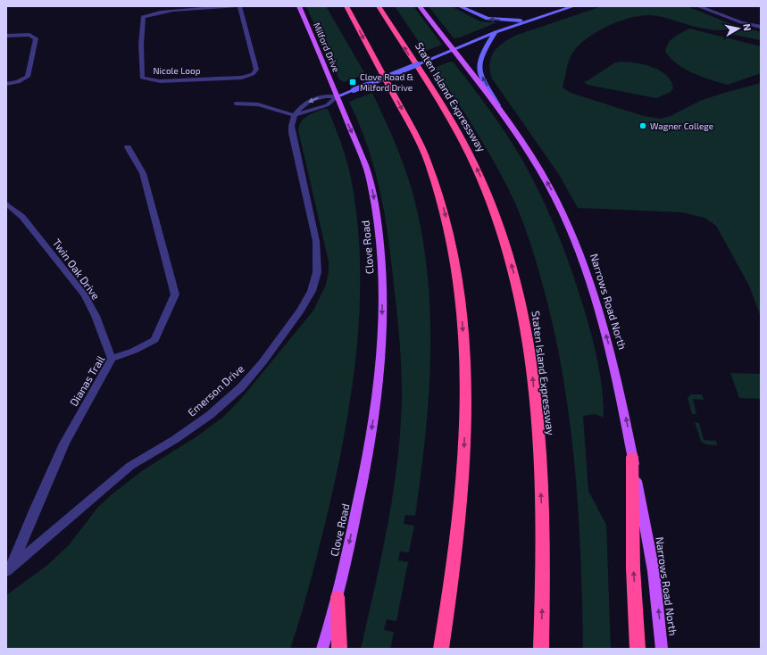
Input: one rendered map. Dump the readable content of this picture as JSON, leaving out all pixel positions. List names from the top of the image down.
{
  "streets": {
    "highway": ["Staten Island Expressway"],
    "main road": ["Milford Drive", "Clove Road", "Narrows Road North"],
    "street": [
      "Nicole Loop",
      "Twin Oak Drive",
      "Dianas Trail",
      "Emerson Drive"
    ]
  },
  "crossings": [
    ["Milford Drive", "Clove Road"],
    ["Twin Oak Drive", "Dianas Trail"],
    ["Dianas Trail", "Emerson Drive"]
  ],
  "one_way": ["Clove Road", "Narrows Road North"],
  "places": {
    "transit": ["Clove Road & Milford Drive"],
    "other": ["Wagner College"]
  },
  "north": "right"
}
